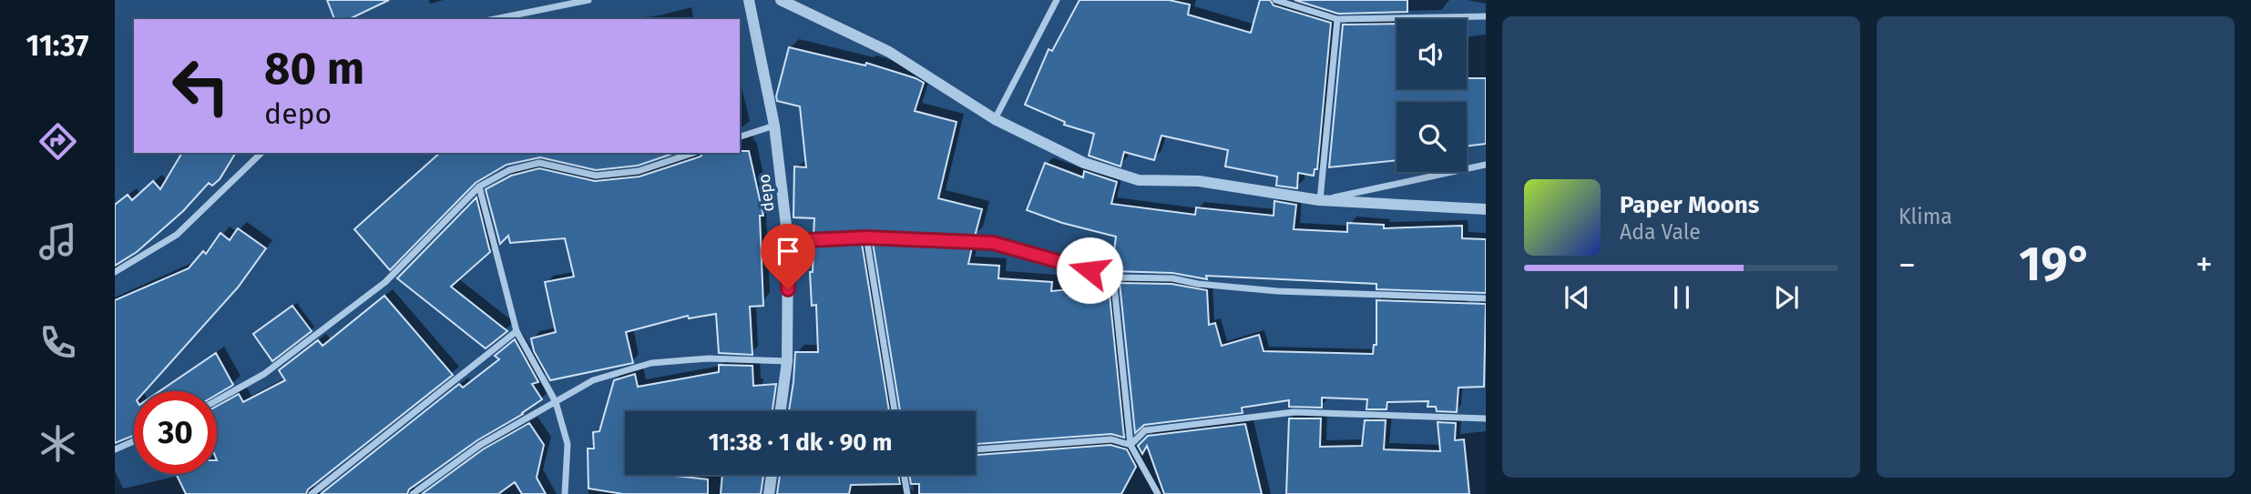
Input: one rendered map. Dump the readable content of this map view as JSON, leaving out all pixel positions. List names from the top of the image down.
{
  "streets": {
    "street": ["depo"]
  },
  "page": {
    "tabs": "11:37",
    "tile": "Klima",
    "turn": ["80 m", "depo"],
    "song": ["Paper Moons", "Ada Vale"],
    "heat": ["−", "19°", "+"],
    "limit": "30",
    "trip": "11:38 · 1 dk · 90 m"
  }
}
